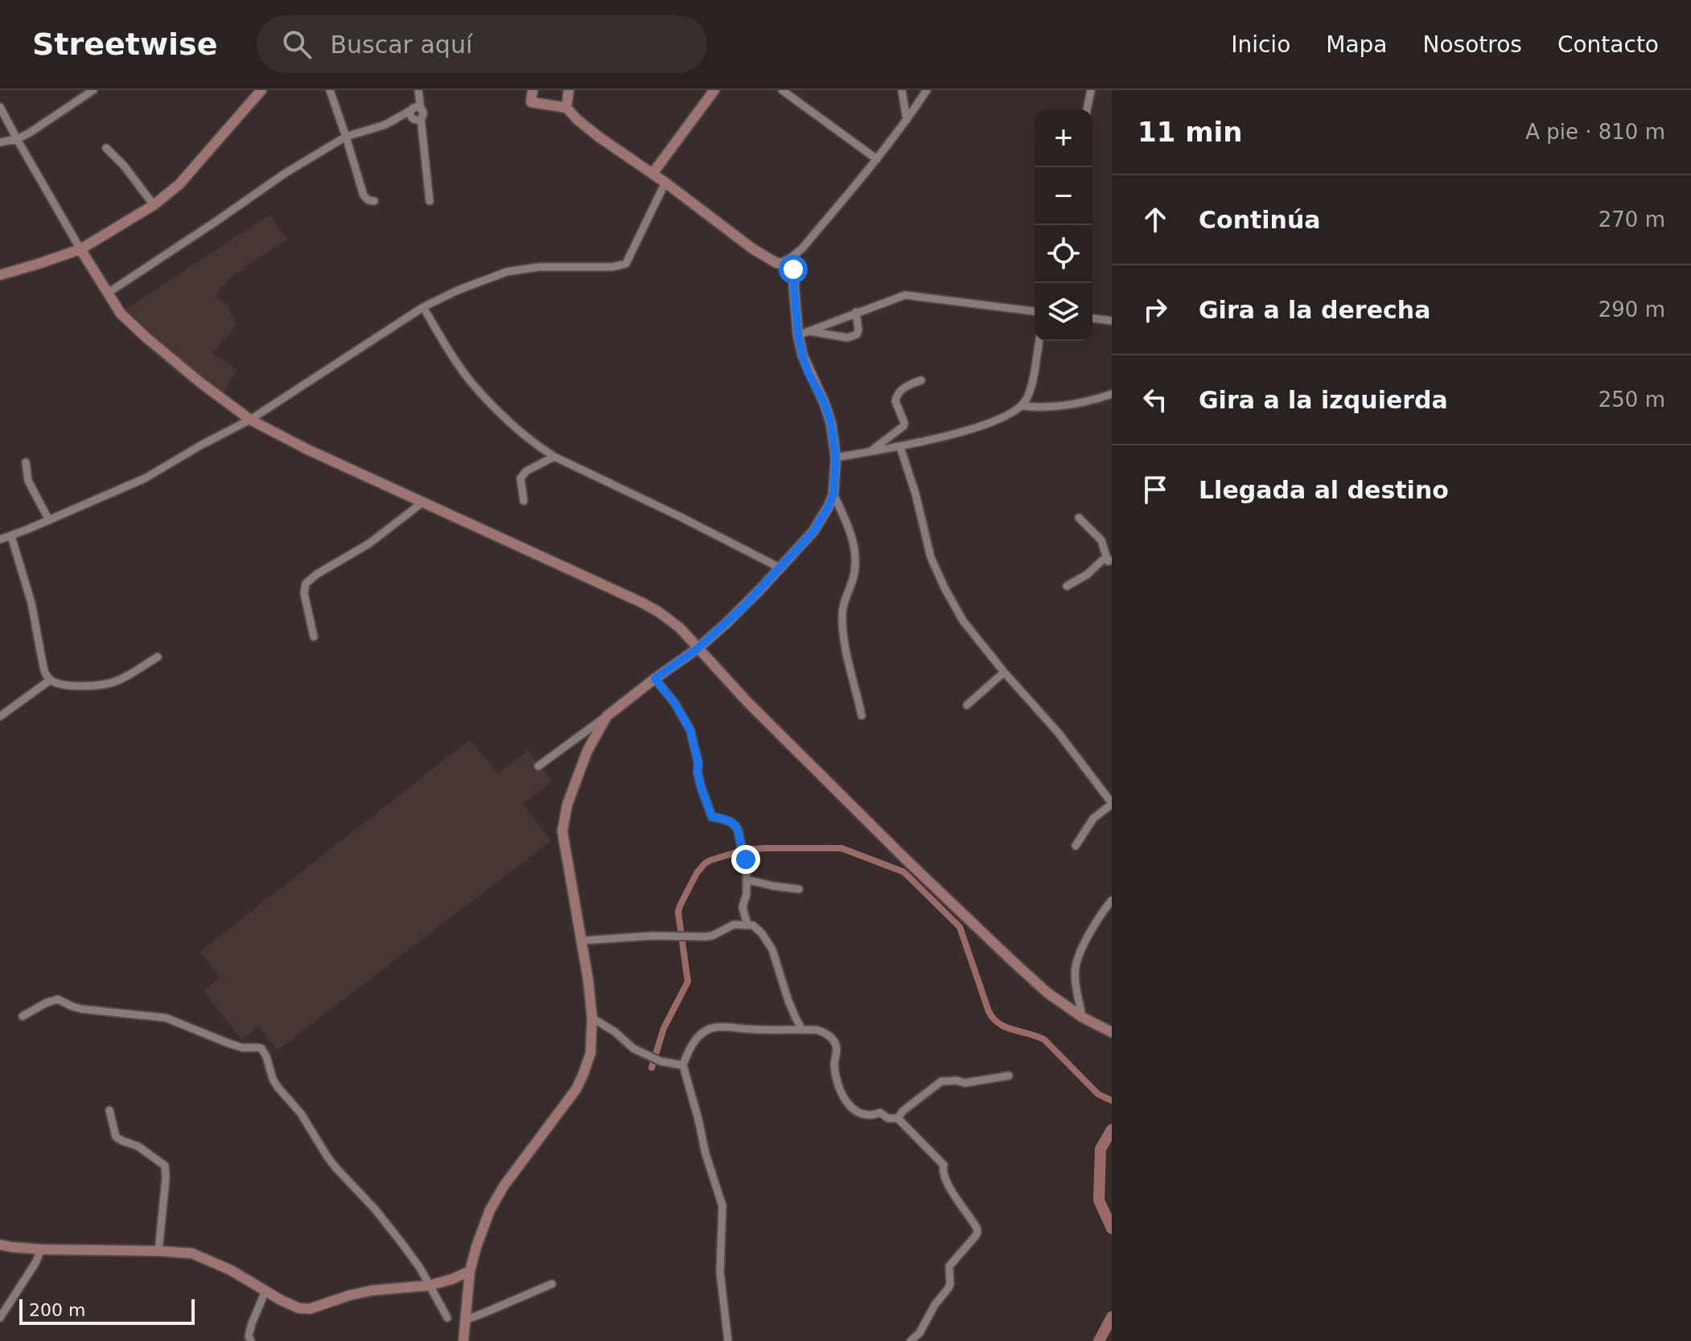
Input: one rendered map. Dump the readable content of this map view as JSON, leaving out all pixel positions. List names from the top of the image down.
{
  "scale_bar": "200 m",
  "page": {
    "header": "Streetwise",
    "search": "Buscar aquí",
    "nav": [
      "Inicio",
      "Mapa",
      "Nosotros",
      "Contacto"
    ],
    "heading": ["11 min", "A pie · 810 m"],
    "map_buttons": ["+", "−"],
    "list": [
      ["Continúa", "270 m"],
      ["Gira a la derecha", "290 m"],
      ["Gira a la izquierda", "250 m"],
      "Llegada al destino"
    ],
    "scale": "200 m"
  }
}
